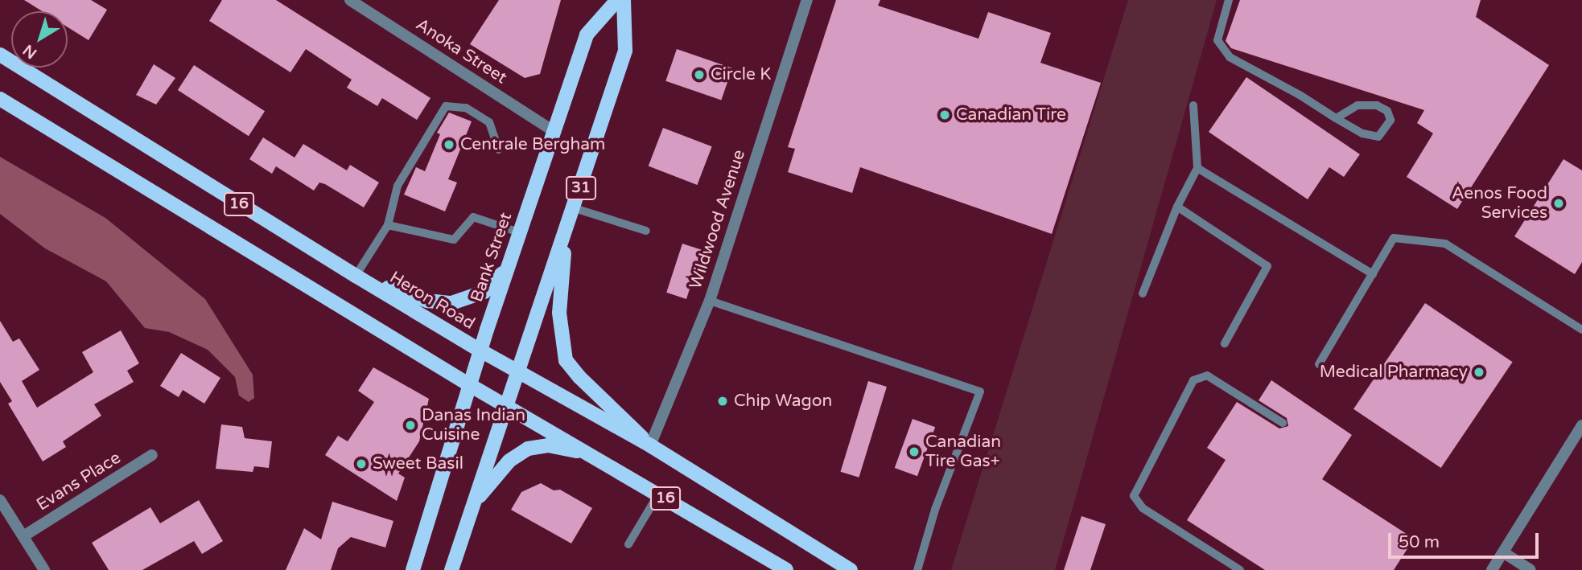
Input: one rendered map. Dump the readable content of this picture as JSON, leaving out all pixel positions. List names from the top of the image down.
{
  "streets": {
    "main road": [
      "31",
      "16",
      "Bank Street",
      "Heron Road"
    ],
    "street": ["Anoka Street", "Wildwood Avenue", "Evans Place"]
  },
  "crossings": [
    ["Anoka Street", "Bank Street"],
    ["31", "16"],
    ["31", "Heron Road"],
    ["16", "Bank Street"],
    ["Wildwood Avenue", "Heron Road"],
    ["Bank Street", "Heron Road"]
  ],
  "places": [
    "Circle K",
    "Canadian Tire",
    "Centrale Bergham",
    "Aenos Food Services",
    "Medical Pharmacy",
    "Chip Wagon",
    "Danas Indian Cuisine",
    "Canadian Tire Gas+",
    "Sweet Basil"
  ],
  "scale_bar": "50 m",
  "north": "bottom left"
}
